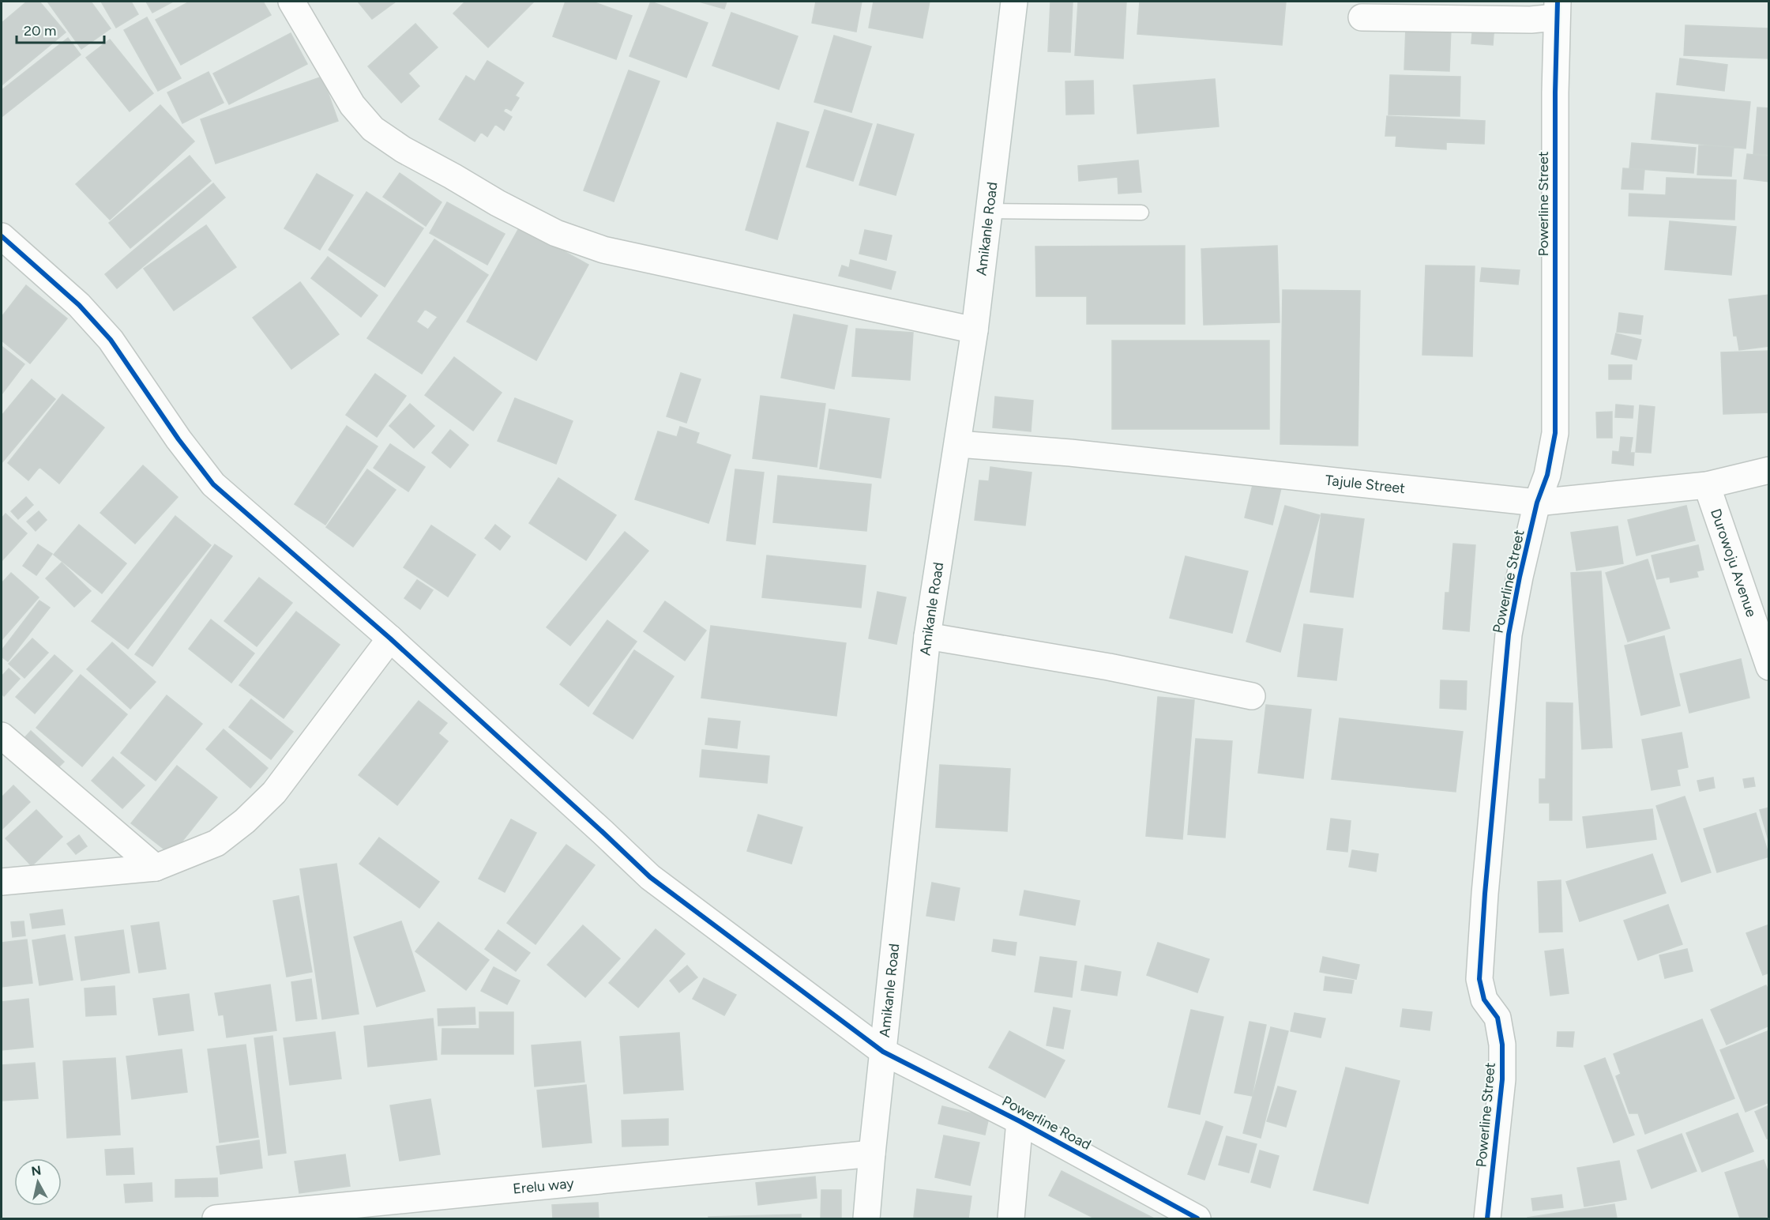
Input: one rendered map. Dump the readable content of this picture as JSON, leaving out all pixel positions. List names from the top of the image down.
{
  "streets": {
    "street": [
      "Powerline Street",
      "Amikanle Road",
      "Tajule Street",
      "Durowoju Avenue",
      "Powerline Road",
      "Erelu way"
    ]
  },
  "crossings": [
    ["Powerline Street", "Tajule Street"],
    ["Amikanle Road", "Tajule Street"],
    ["Amikanle Road", "Powerline Road"],
    ["Amikanle Road", "Erelu way"],
    ["Tajule Street", "Durowoju Avenue"]
  ],
  "scale_bar": "20 m",
  "north": "top"
}
